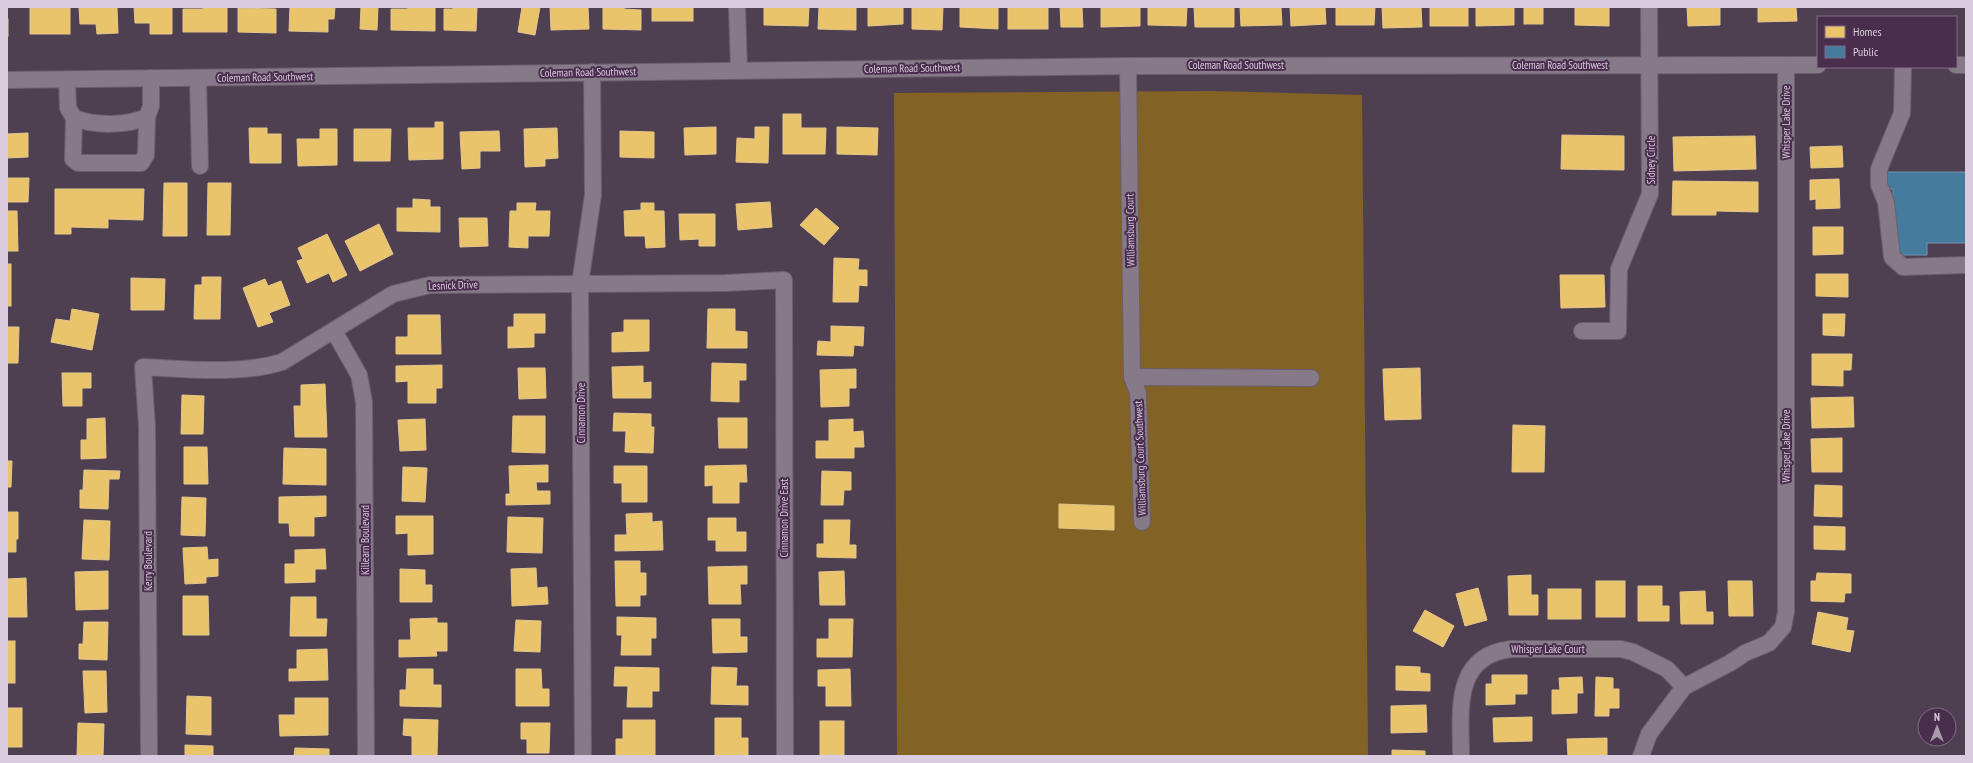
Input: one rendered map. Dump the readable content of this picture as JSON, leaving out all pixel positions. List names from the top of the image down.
{
  "streets": {
    "street": [
      "Coleman Road Southwest",
      "Whisper Lake Drive",
      "Sidney Circle",
      "Williamsburg Court",
      "Lesnick Drive",
      "Cinnamon Drive",
      "Williamsburg Court Southwest",
      "Cinnamon Drive East",
      "Killearn Boulevard",
      "Kerry Boulevard",
      "Whisper Lake Court"
    ]
  },
  "crossings": [
    ["Coleman Road Southwest", "Whisper Lake Drive"],
    ["Coleman Road Southwest", "Sidney Circle"],
    ["Coleman Road Southwest", "Williamsburg Court"],
    ["Coleman Road Southwest", "Cinnamon Drive"],
    ["Whisper Lake Drive", "Whisper Lake Court"],
    ["Williamsburg Court", "Williamsburg Court Southwest"],
    ["Lesnick Drive", "Cinnamon Drive"],
    ["Lesnick Drive", "Cinnamon Drive East"],
    ["Lesnick Drive", "Killearn Boulevard"],
    ["Lesnick Drive", "Kerry Boulevard"]
  ],
  "legend": ["Homes", "Public"],
  "north": "top"
}
